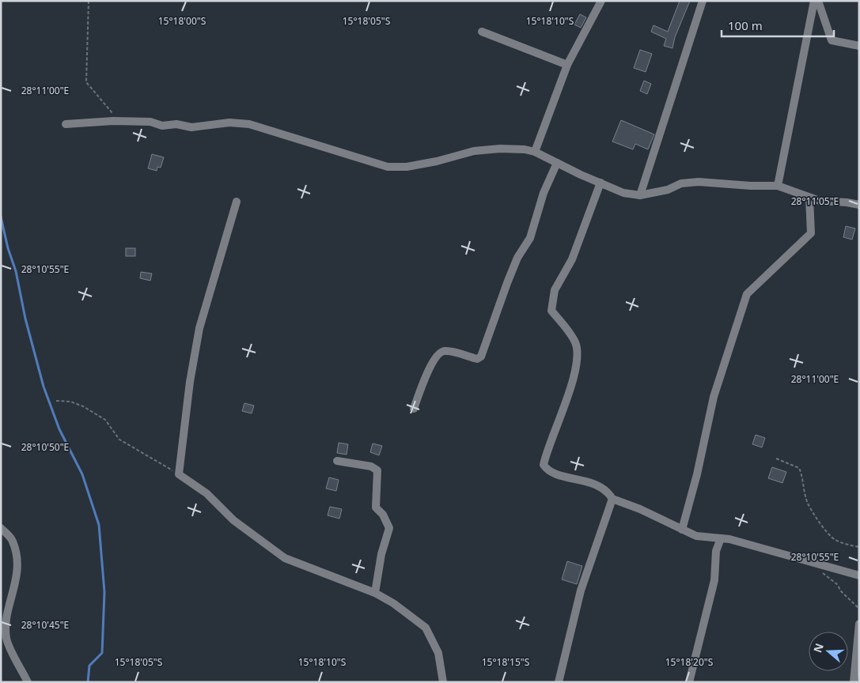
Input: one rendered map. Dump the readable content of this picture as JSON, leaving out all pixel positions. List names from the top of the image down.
{
  "scale_bar": "100 m",
  "north": "left",
  "coordinates": [
    "15°18'00\"S",
    "15°18'05\"S",
    "15°18'10\"S",
    "28°11'00\"E",
    "28°11'05\"E",
    "28°10'55\"E",
    "28°10'50\"E",
    "28°10'45\"E",
    "15°18'15\"S",
    "15°18'20\"S"
  ]
}
